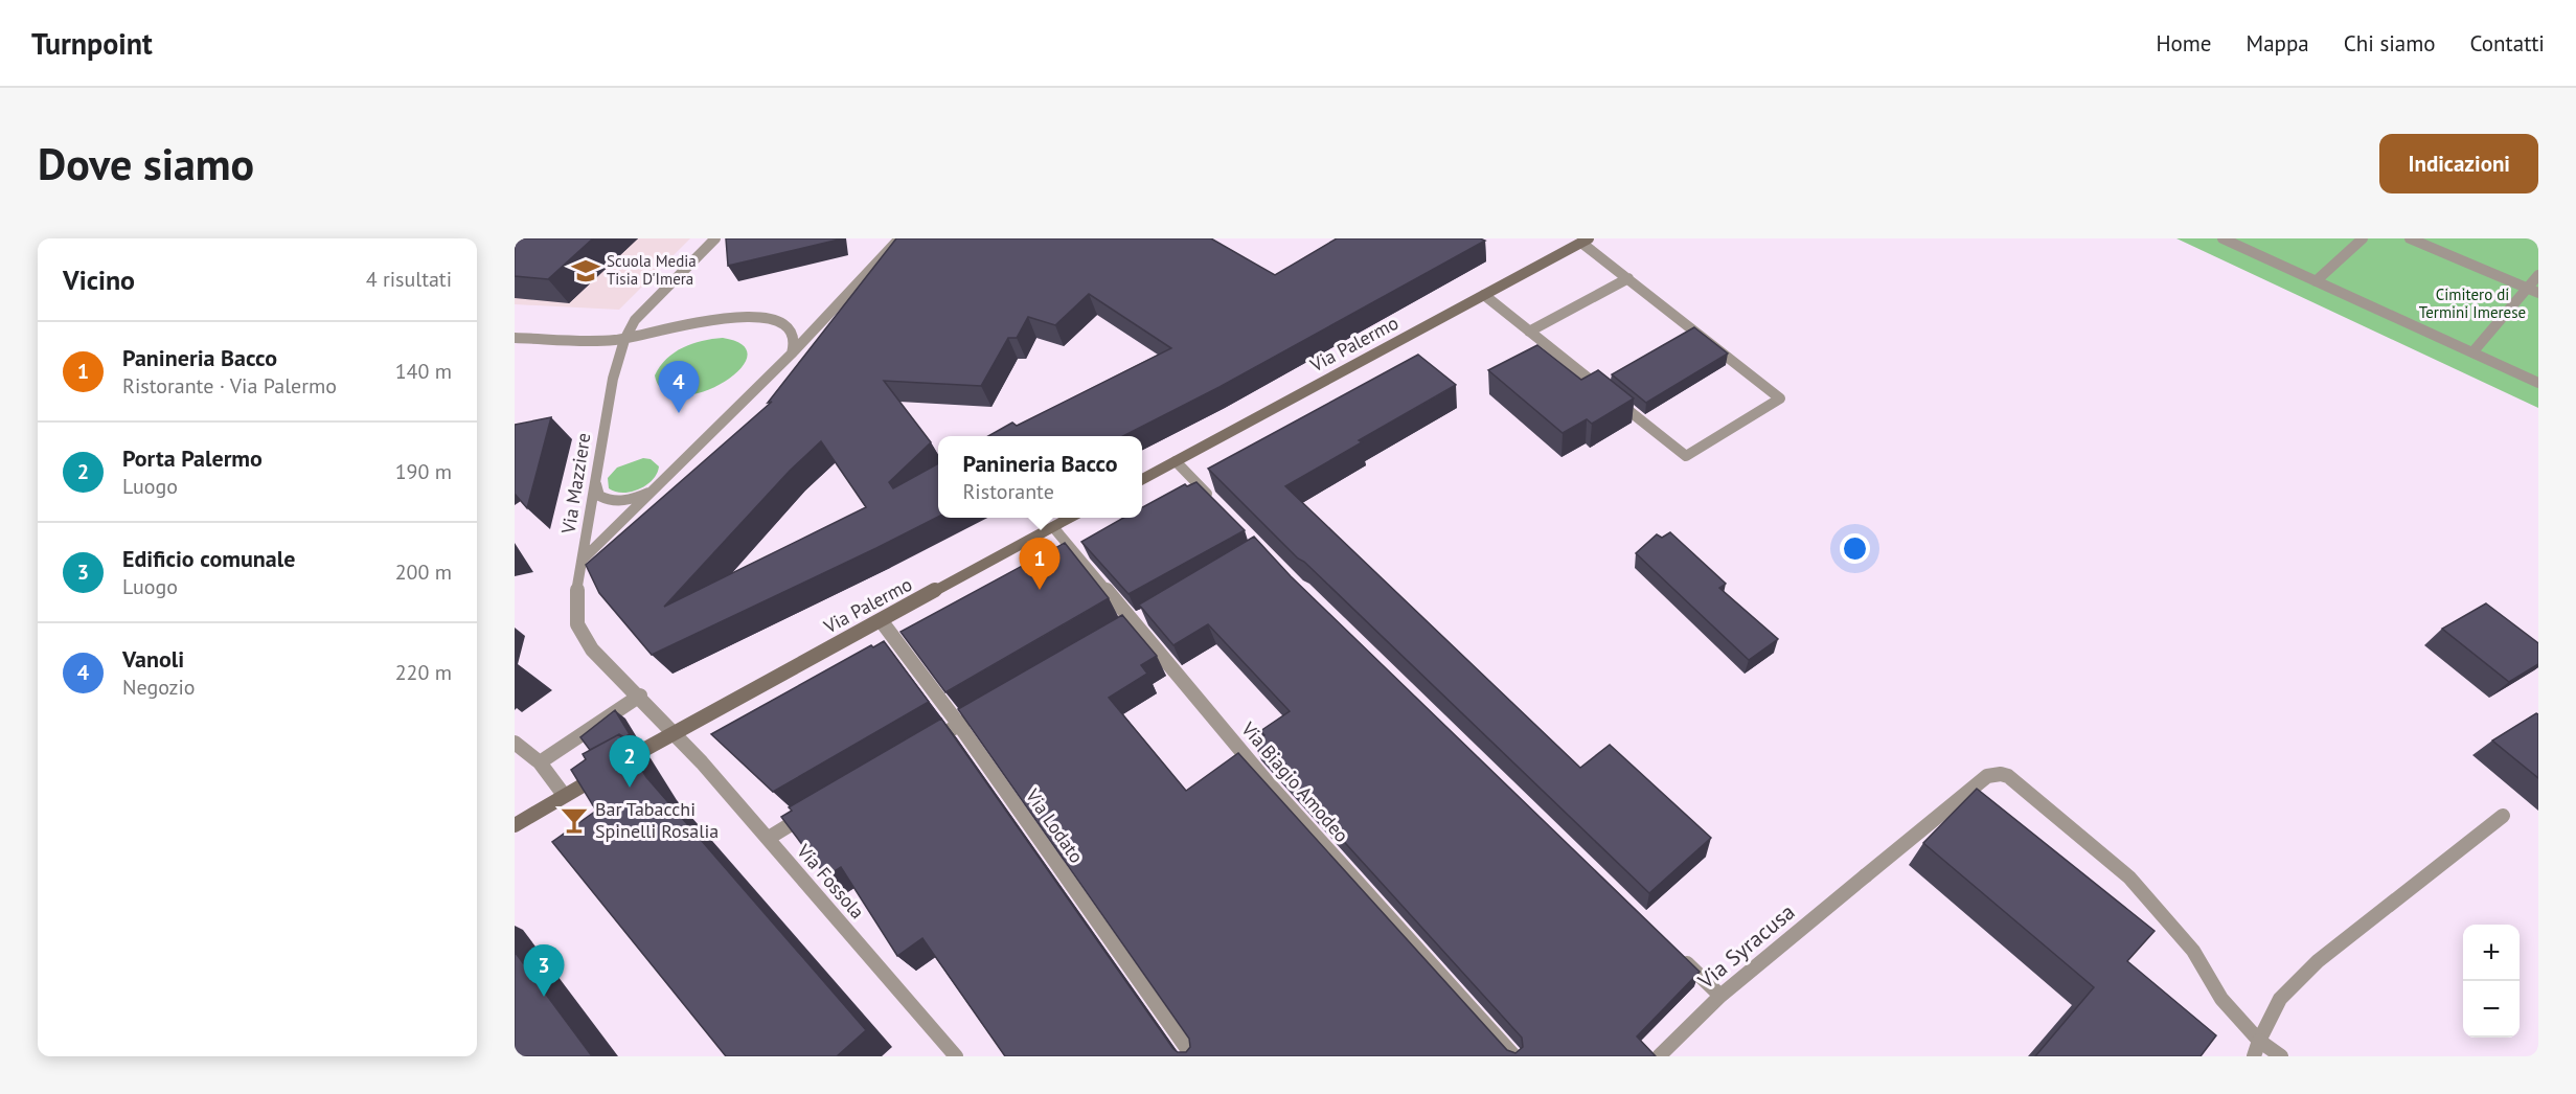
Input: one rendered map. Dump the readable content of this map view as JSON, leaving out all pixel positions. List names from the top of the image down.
{
  "streets": {
    "street": [
      "Via Palermo",
      "Via Mazziere",
      "Via Biagio Amodeo",
      "Via Lodato",
      "Via Fossola",
      "Via Syracusa"
    ]
  },
  "crossings": [
    ["Via Palermo", "Via Mazziere"],
    ["Via Palermo", "Via Biagio Amodeo"],
    ["Via Palermo", "Via Lodato"],
    ["Via Palermo", "Via Fossola"],
    ["Via Mazziere", "Via Fossola"]
  ],
  "parks": ["Cimitero di Termini Imerese"],
  "places": {
    "school or university": ["Scuola Media Tisia D'Imera"],
    "bar": ["Bar Tabacchi Spinelli Rosalia"]
  },
  "page": {
    "header": "Turnpoint",
    "nav": [
      "Home",
      "Mappa",
      "Chi siamo",
      "Contatti"
    ],
    "buttons": "Indicazioni",
    "title": "Dove siamo",
    "heading": ["Vicino", "4 risultati"],
    "list": [
      {
        "mark": "1",
        "name": "Panineria Bacco",
        "note": "Ristorante · Via Palermo",
        "value": "140 m"
      },
      {
        "mark": "2",
        "name": "Porta Palermo",
        "note": "Luogo",
        "value": "190 m"
      },
      {
        "mark": "3",
        "name": "Edificio comunale",
        "note": "Luogo",
        "value": "200 m"
      },
      {
        "mark": "4",
        "name": "Vanoli",
        "note": "Negozio",
        "value": "220 m"
      }
    ],
    "pins": [
      "4",
      "1",
      "2",
      "3"
    ],
    "popup": ["Panineria Bacco", "Ristorante"],
    "map_buttons": ["+", "−"]
  }
}
